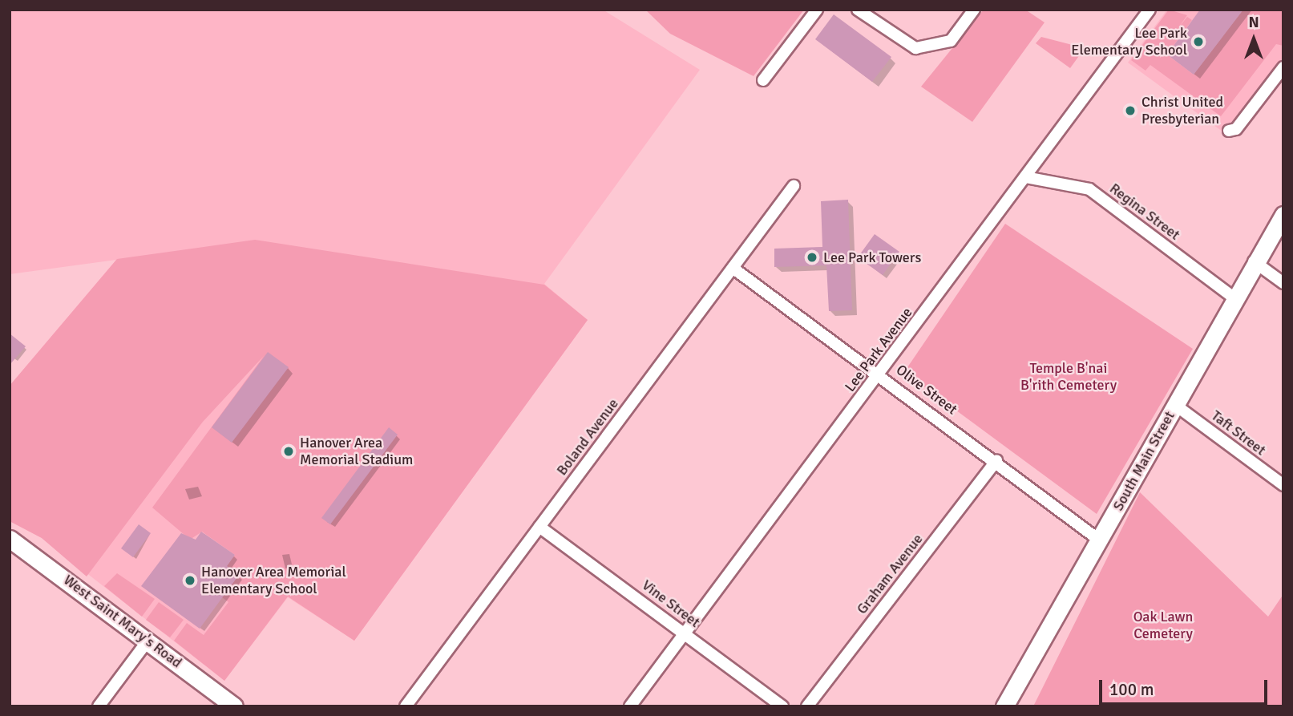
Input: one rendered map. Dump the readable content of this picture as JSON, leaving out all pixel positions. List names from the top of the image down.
{
  "streets": {
    "main road": ["South Main Street", "West Saint Mary's Road"],
    "street": [
      "Regina Street",
      "Lee Park Avenue",
      "Olive Street",
      "Taft Street",
      "Boland Avenue",
      "Graham Avenue",
      "Vine Street"
    ]
  },
  "crossings": [
    ["Regina Street", "Lee Park Avenue"],
    ["Regina Street", "South Main Street"],
    ["Lee Park Avenue", "Olive Street"],
    ["Lee Park Avenue", "Vine Street"],
    ["Olive Street", "Boland Avenue"],
    ["Olive Street", "South Main Street"],
    ["Olive Street", "Graham Avenue"],
    ["Taft Street", "South Main Street"],
    ["Boland Avenue", "Vine Street"]
  ],
  "parks": ["Temple B'nai B'rith Cemetery", "Oak Lawn Cemetery"],
  "places": [
    "Lee Park Elementary School",
    "Christ United Presbyterian",
    "Lee Park Towers",
    "Hanover Area Memorial Stadium",
    "Hanover Area Memorial Elementary School"
  ],
  "scale_bar": "100 m",
  "north": "top"
}
